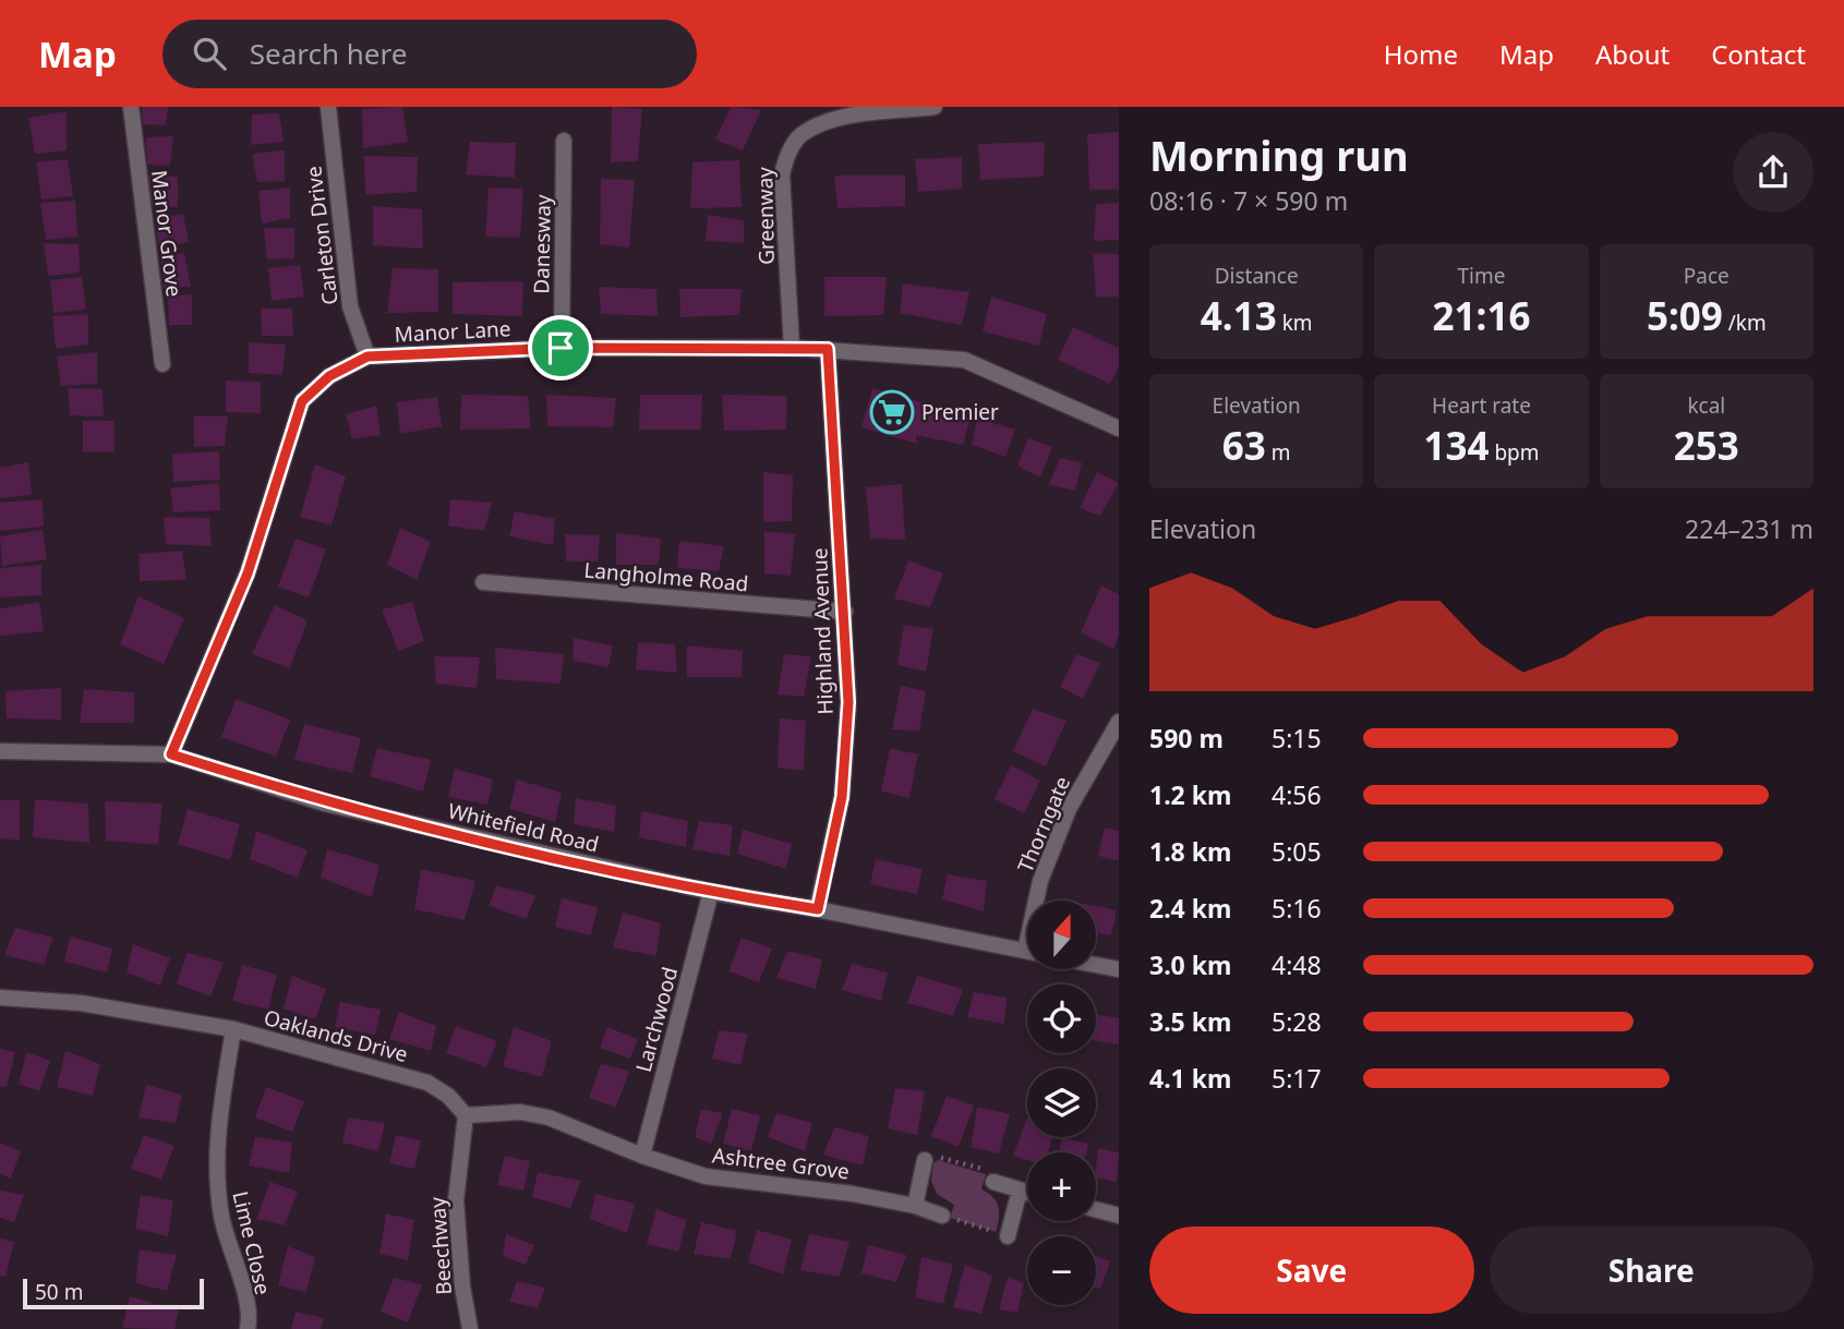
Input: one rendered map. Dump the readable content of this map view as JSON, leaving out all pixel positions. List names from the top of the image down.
{
  "streets": {
    "street": [
      "Greenway",
      "Manor Grove",
      "Carleton Drive",
      "Danesway",
      "Manor Lane",
      "Langholme Road",
      "Highland Avenue",
      "Thorngate",
      "Whitefield Road",
      "Larchwood",
      "Oaklands Drive",
      "Ashtree Grove",
      "Lime Close",
      "Beechway"
    ]
  },
  "crossings": [
    ["Greenway", "Manor Lane"],
    ["Carleton Drive", "Manor Lane"],
    ["Danesway", "Manor Lane"],
    ["Manor Lane", "Highland Avenue"],
    ["Manor Lane", "Whitefield Road"],
    ["Langholme Road", "Highland Avenue"],
    ["Highland Avenue", "Whitefield Road"],
    ["Whitefield Road", "Larchwood"],
    ["Larchwood", "Ashtree Grove"],
    ["Oaklands Drive", "Lime Close"],
    ["Oaklands Drive", "Beechway"]
  ],
  "places": {
    "supermarket": ["Premier"]
  },
  "scale_bar": "50 m",
  "north": "top",
  "page": {
    "header": "Map",
    "search": "Search here",
    "nav": [
      "Home",
      "Map",
      "About",
      "Contact"
    ],
    "heading": ["Morning run", "08:16 · 7 × 590 m"],
    "stats": [
      ["Distance", "4.13 km"],
      ["Time", "21:16"],
      ["Pace", "5:09 /km"],
      ["Elevation", "63 m"],
      ["Heart rate", "134 bpm"],
      ["kcal", "253"]
    ],
    "chart": ["Elevation", "224–231 m"],
    "list": [
      {
        "name": "590 m",
        "note": "5:15"
      },
      {
        "name": "1.2 km",
        "note": "4:56"
      },
      {
        "name": "1.8 km",
        "note": "5:05"
      },
      {
        "name": "2.4 km",
        "note": "5:16"
      },
      {
        "name": "3.0 km",
        "note": "4:48"
      },
      {
        "name": "3.5 km",
        "note": "5:28"
      },
      {
        "name": "4.1 km",
        "note": "5:17"
      }
    ],
    "map_buttons": ["+", "−"],
    "buttons": ["Save", "Share"],
    "scale": "50 m"
  }
}
